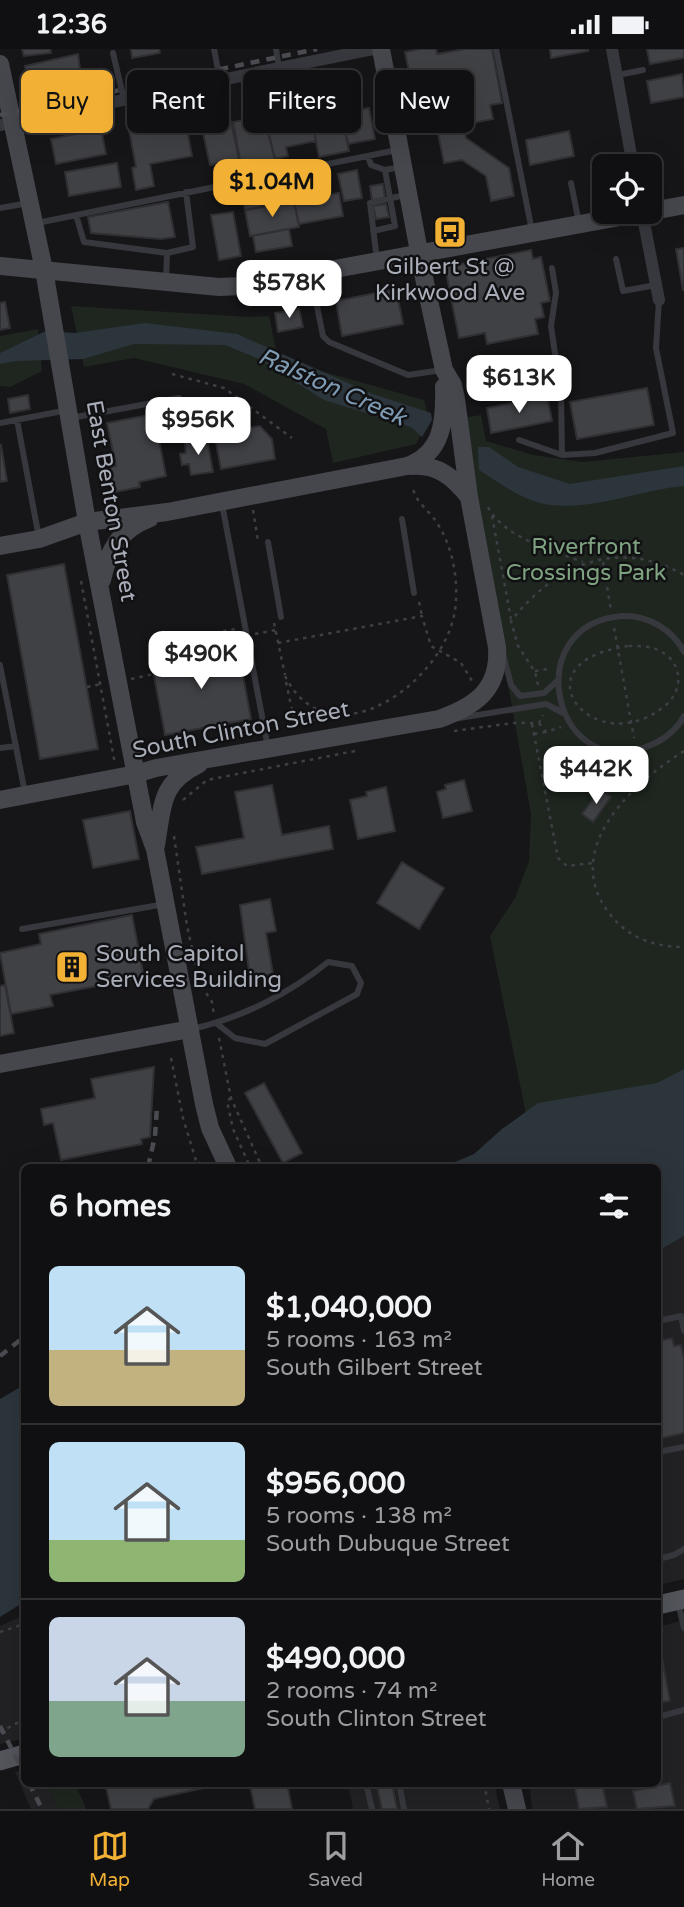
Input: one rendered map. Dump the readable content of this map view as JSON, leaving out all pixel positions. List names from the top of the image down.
{
  "streets": {
    "street": ["East Benton Street", "South Clinton Street"]
  },
  "crossings": [
    ["East Benton Street", "South Clinton Street"]
  ],
  "water": ["Ralston Creek"],
  "parks": ["Riverfront Crossings Park"],
  "places": {
    "bus stop": ["Gilbert St @ Kirkwood Ave"],
    "building": ["South Capitol Services Building"]
  },
  "page": {
    "status": "12:36",
    "chip": [
      "Buy",
      "Rent",
      "Filters",
      "New"
    ],
    "price": [
      "$1.04M",
      "$578K",
      "$613K",
      "$956K",
      "$490K",
      "$442K"
    ],
    "heading": "6 homes",
    "list": [
      {
        "name": "$1,040,000",
        "note": "5 rooms · 163 m² · South Gilbert Street"
      },
      {
        "name": "$956,000",
        "note": "5 rooms · 138 m² · South Dubuque Street"
      },
      {
        "name": "$490,000",
        "note": "2 rooms · 74 m² · South Clinton Street"
      }
    ],
    "tabs": ["Map", "Saved", "Home"]
  }
}
